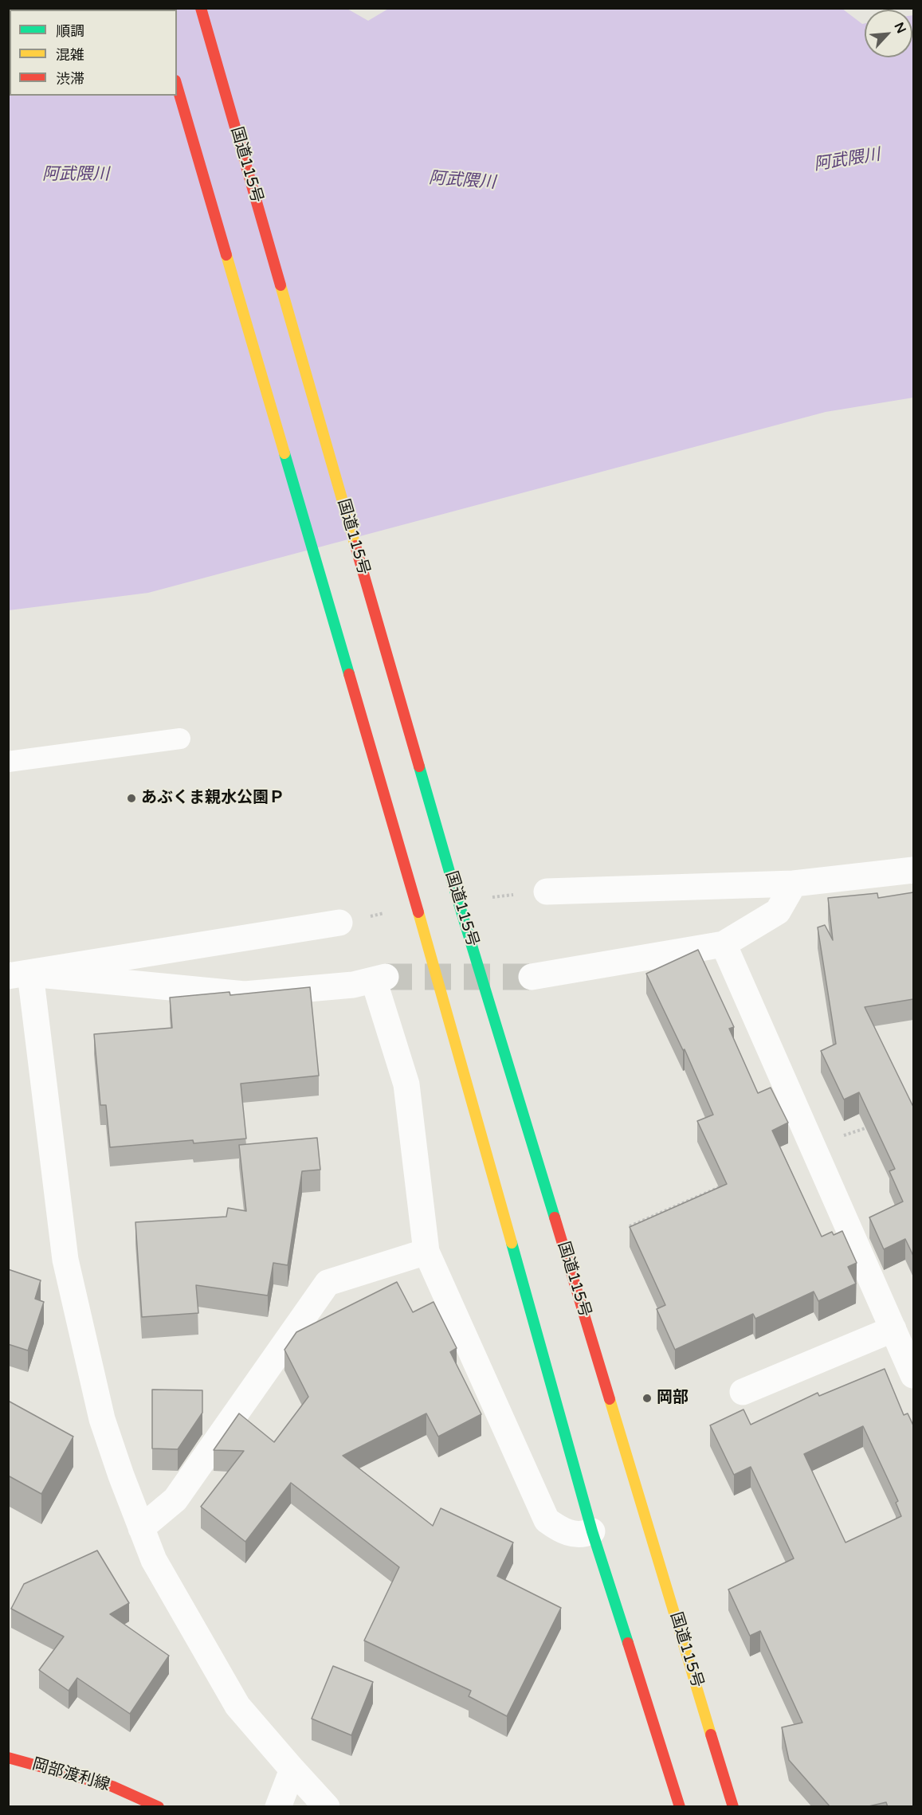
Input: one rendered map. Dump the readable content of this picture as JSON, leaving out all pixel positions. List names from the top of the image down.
{
  "streets": {
    "main road": ["国道115号", "岡部渡利線"]
  },
  "water": ["阿武隈川"],
  "places": ["あぶくま親水公園Ｐ", "岡部"],
  "legend": ["順調", "混雑", "渋滞"],
  "north": "top right"
}
